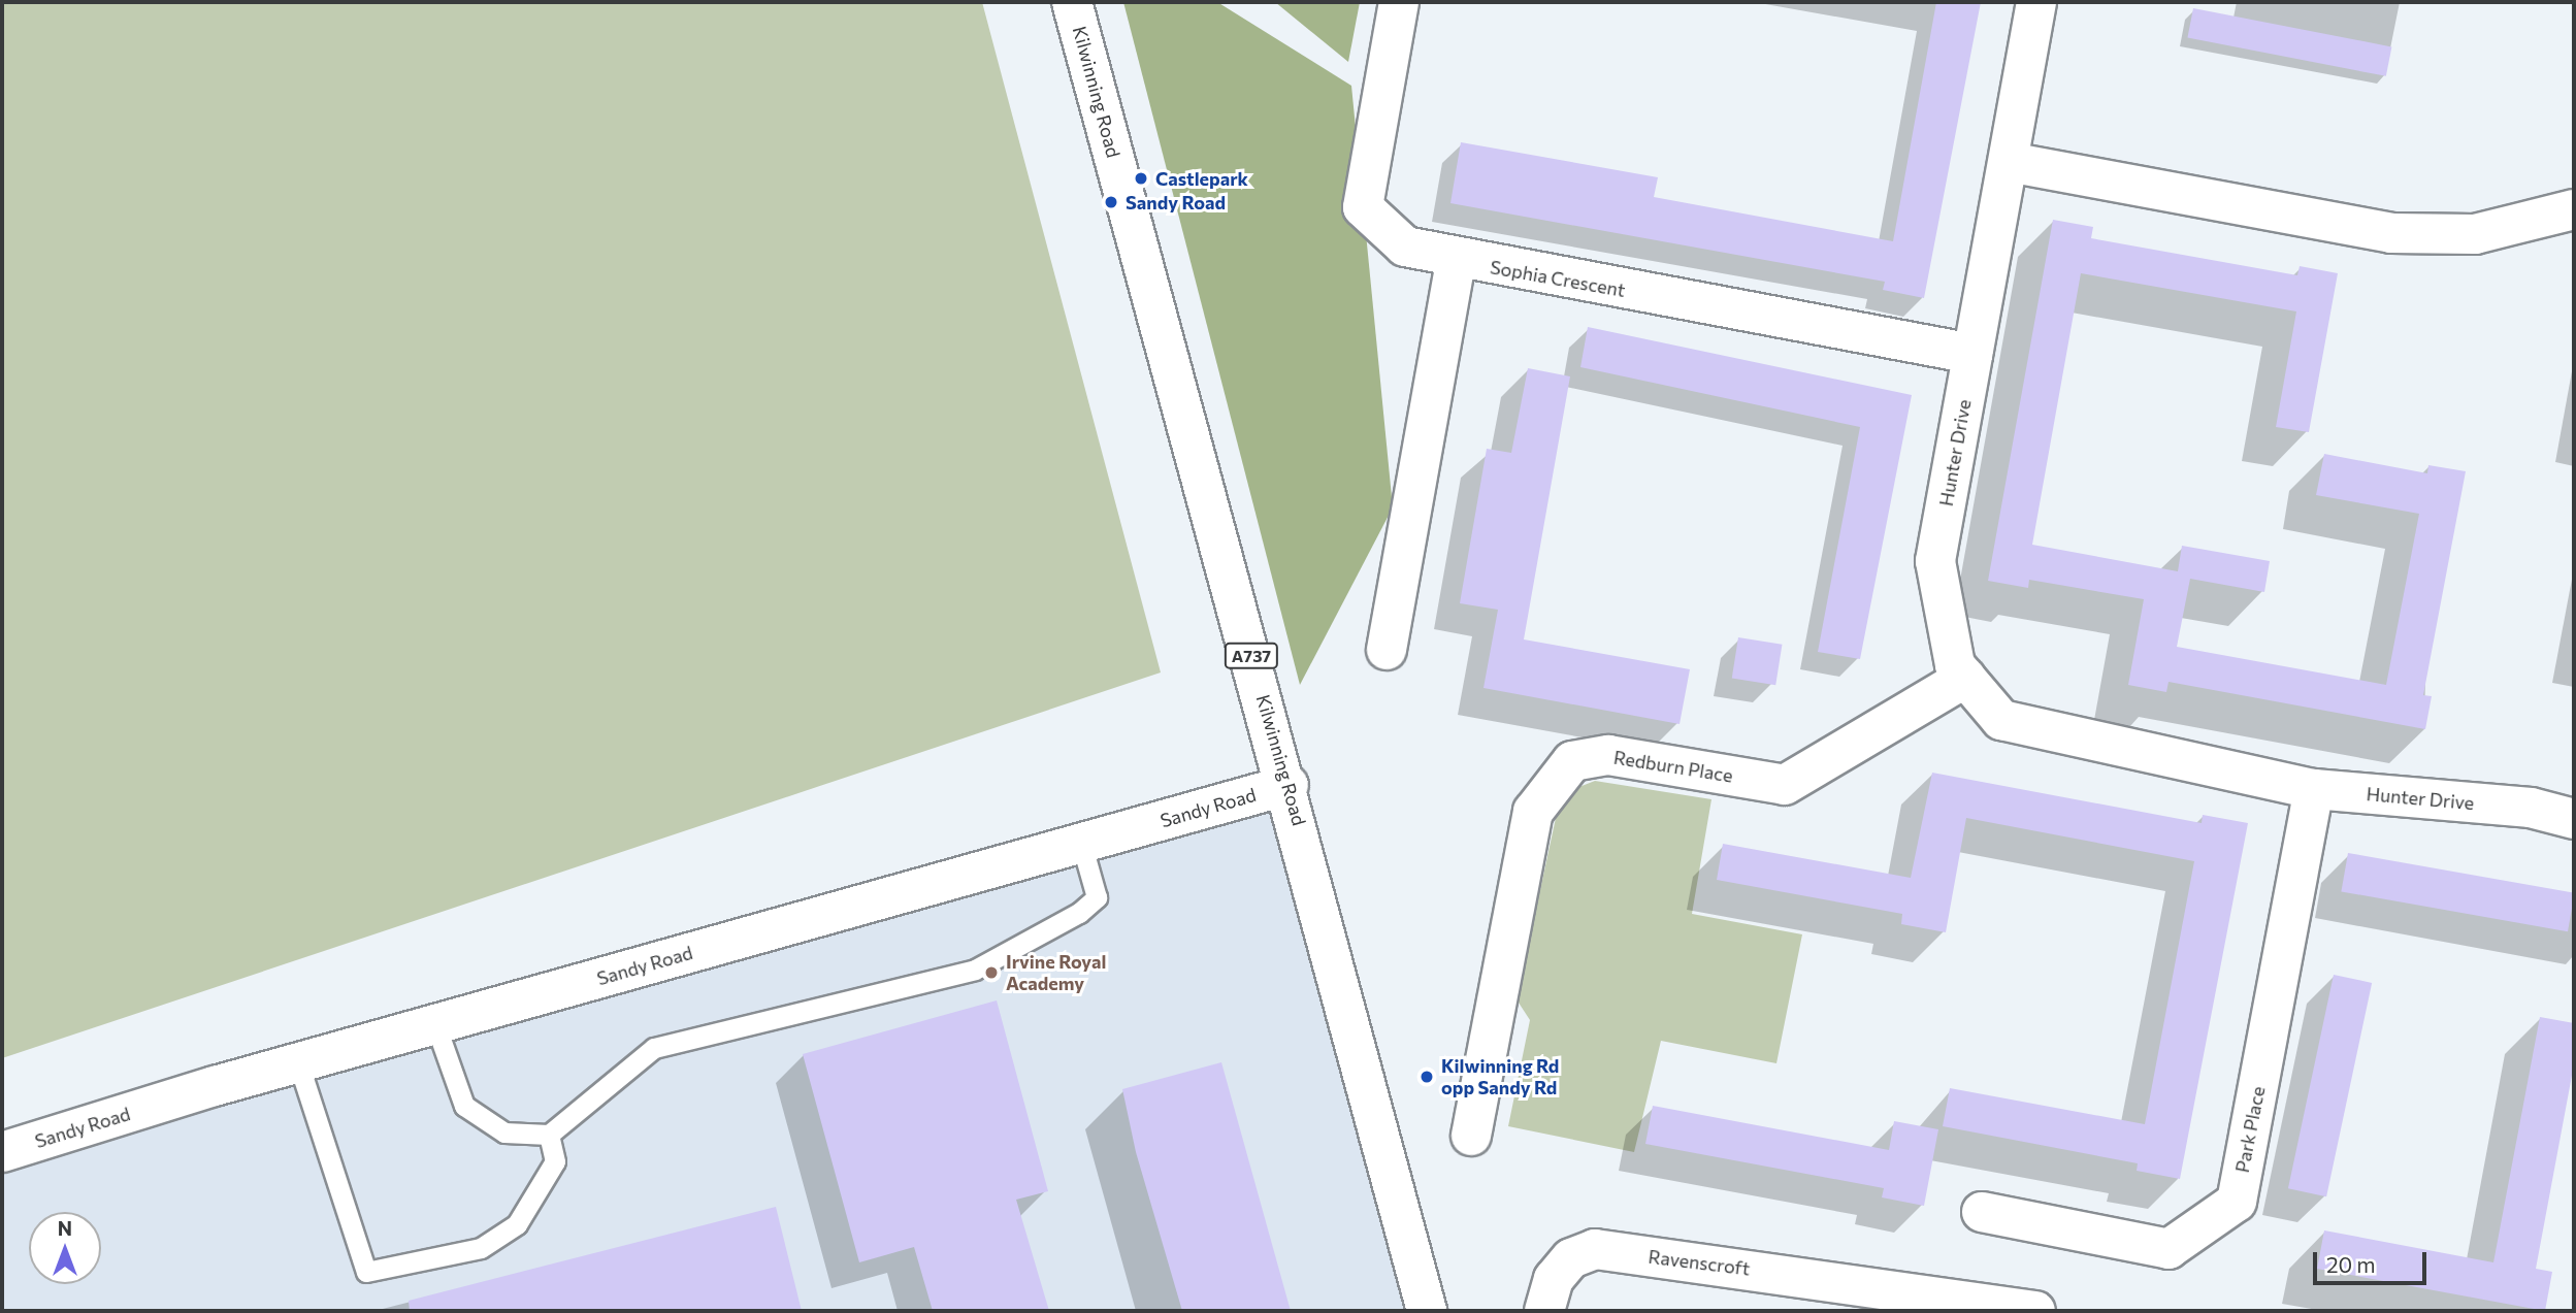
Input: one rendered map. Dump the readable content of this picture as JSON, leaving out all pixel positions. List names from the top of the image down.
{
  "streets": {
    "street": [
      "Kilwinning Road",
      "Sophia Crescent",
      "Hunter Drive",
      "A737",
      "Redburn Place",
      "Sandy Road",
      "Park Place",
      "Ravenscroft"
    ]
  },
  "crossings": [
    ["Kilwinning Road", "Sandy Road"],
    ["Sophia Crescent", "Hunter Drive"],
    ["Hunter Drive", "Redburn Place"],
    ["Hunter Drive", "Park Place"]
  ],
  "places": [
    "Castlepark",
    "Sandy Road",
    "Irvine Royal Academy",
    "Kilwinning Rd opp Sandy Rd"
  ],
  "scale_bar": "20 m",
  "north": "top"
}
